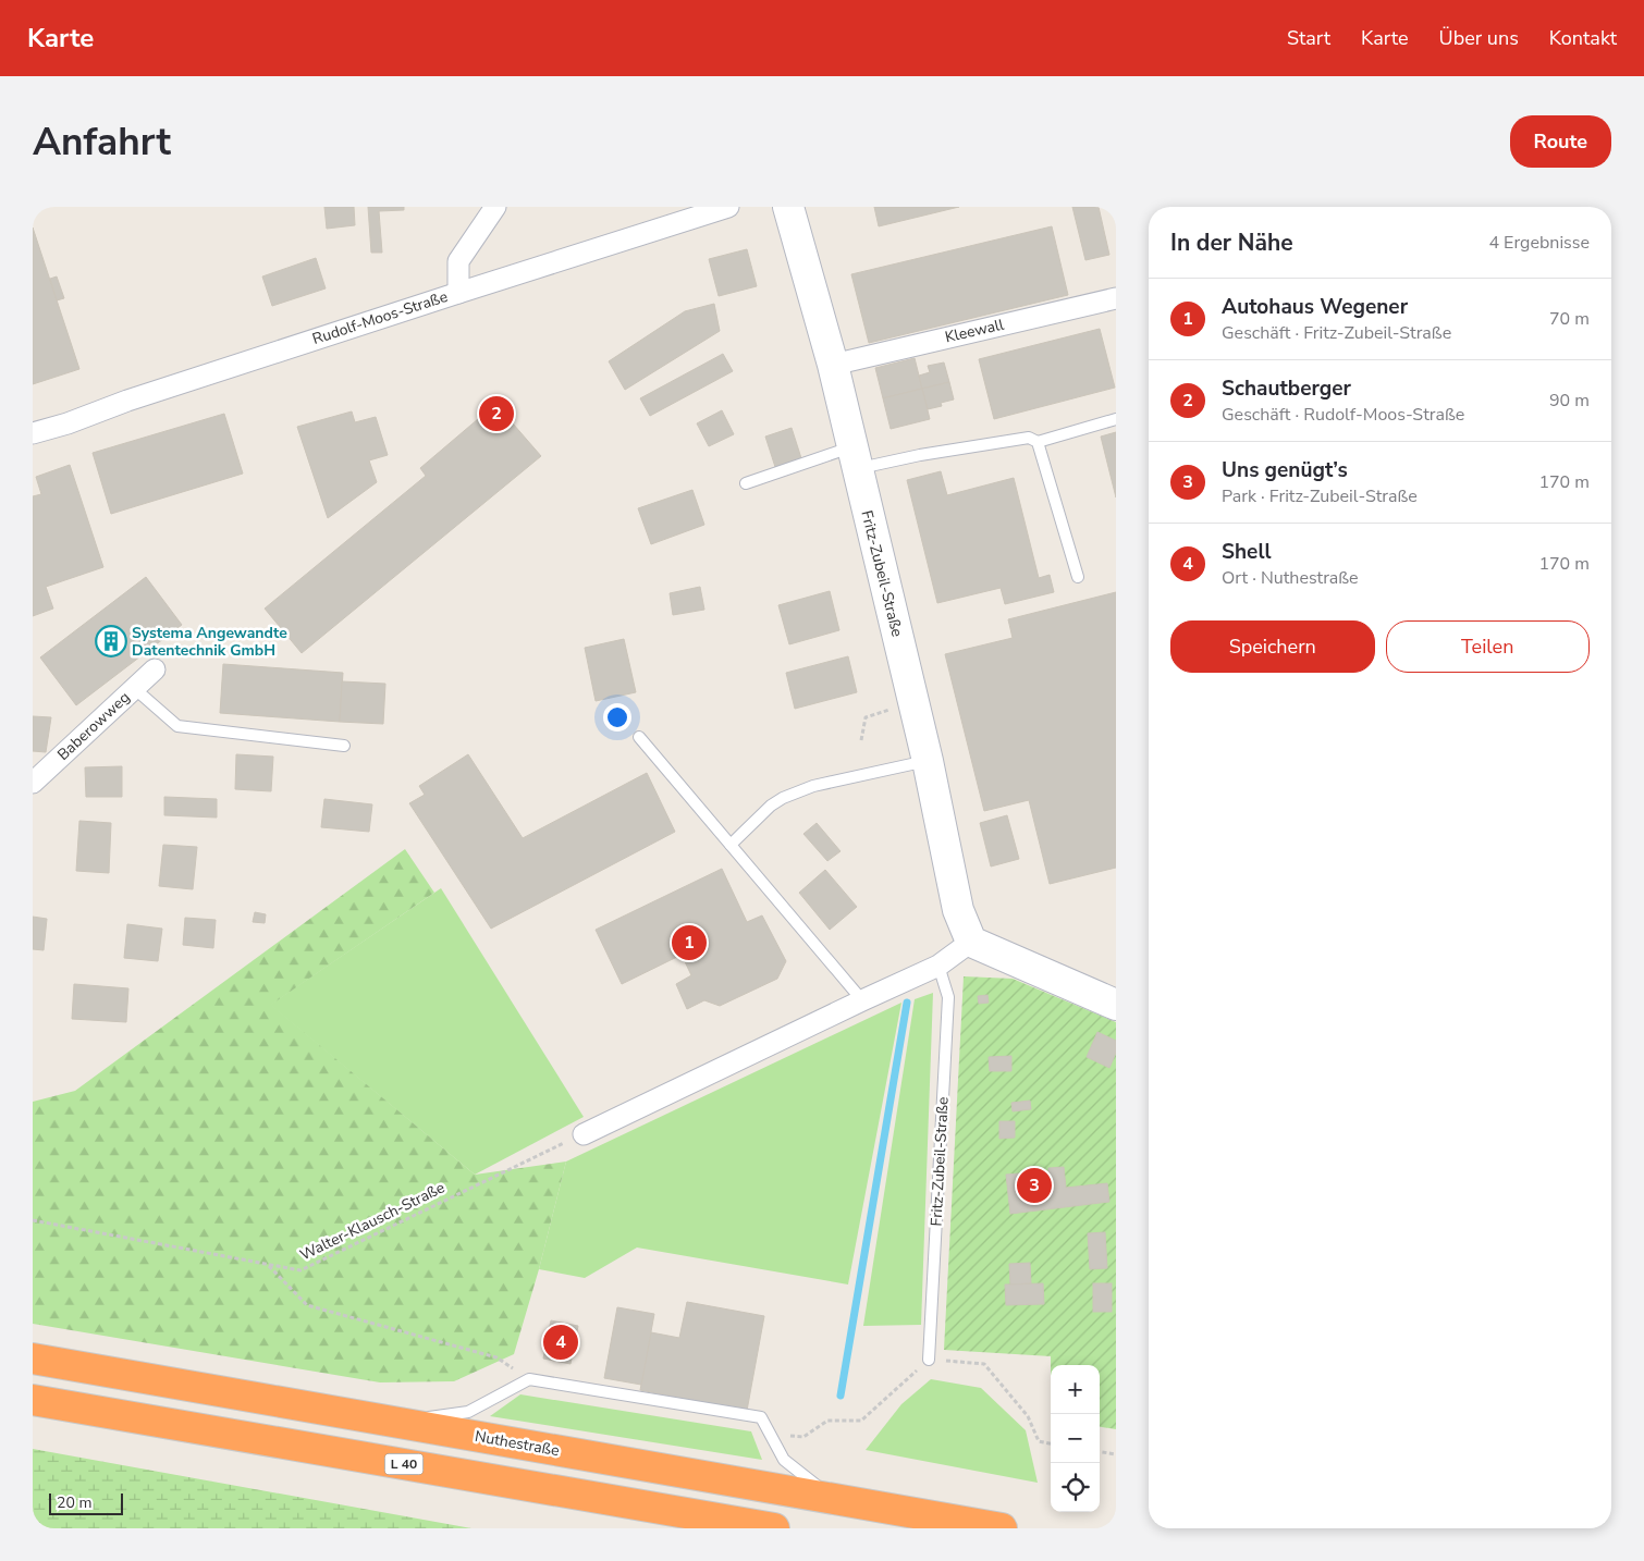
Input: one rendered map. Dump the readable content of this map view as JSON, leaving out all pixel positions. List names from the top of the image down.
{
  "streets": {
    "highway": ["Nuthestraße", "L 40"],
    "street": [
      "Rudolf-Moos-Straße",
      "Kleewall",
      "Fritz-Zubeil-Straße",
      "Baberowweg"
    ],
    "path": ["Walter-Klausch-Straße"]
  },
  "crossings": [
    ["Kleewall", "Fritz-Zubeil-Straße"]
  ],
  "places": {
    "building": ["Systema Angewandte Datentechnik GmbH"]
  },
  "scale_bar": "20 m",
  "page": {
    "header": "Karte",
    "nav": [
      "Start",
      "Karte",
      "Über uns",
      "Kontakt"
    ],
    "buttons": [
      "Route",
      ["Speichern", "Teilen"]
    ],
    "title": "Anfahrt",
    "heading": ["In der Nähe", "4 Ergebnisse"],
    "list": [
      {
        "mark": "1",
        "name": "Autohaus Wegener",
        "note": "Geschäft · Fritz-Zubeil-Straße",
        "value": "70 m"
      },
      {
        "mark": "2",
        "name": "Schautberger",
        "note": "Geschäft · Rudolf-Moos-Straße",
        "value": "90 m"
      },
      {
        "mark": "3",
        "name": "Uns genügt’s",
        "note": "Park · Fritz-Zubeil-Straße",
        "value": "170 m"
      },
      {
        "mark": "4",
        "name": "Shell",
        "note": "Ort · Nuthestraße",
        "value": "170 m"
      }
    ],
    "pins": [
      "2",
      "1",
      "3",
      "4"
    ],
    "map_buttons": ["+", "−"],
    "scale": "20 m"
  }
}
